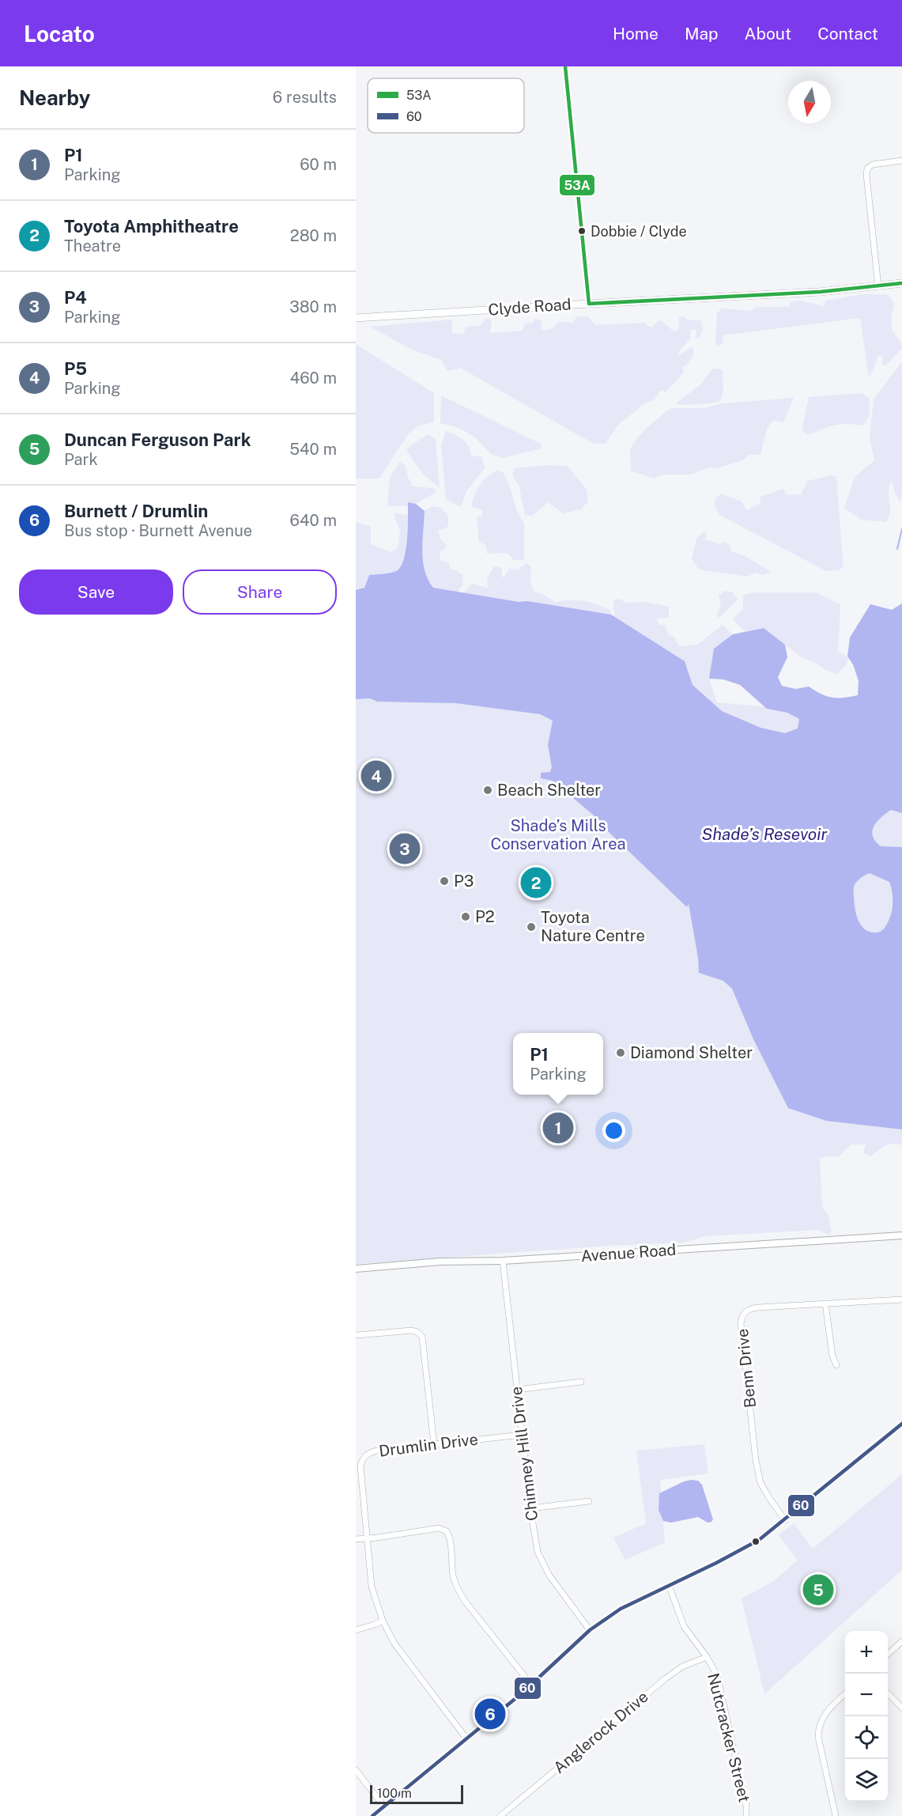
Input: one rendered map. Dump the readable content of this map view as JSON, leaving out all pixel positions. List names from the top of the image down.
{
  "streets": {
    "main road": ["Clyde Road"],
    "street": [
      "Avenue Road",
      "Benn Drive",
      "Drumlin Drive",
      "Chimney Hill Drive",
      "Anglerock Drive",
      "Nutcracker Street"
    ]
  },
  "crossings": [
    ["Avenue Road", "Chimney Hill Drive"],
    ["Drumlin Drive", "Chimney Hill Drive"],
    ["Anglerock Drive", "Nutcracker Street"]
  ],
  "water": ["Shade’s Resevoir"],
  "parks": ["Shade’s Mills Conservation Area"],
  "places": [
    "Dobbie / Clyde",
    "Beach Shelter",
    "P3",
    "P2",
    "Toyota Nature Centre",
    "Diamond Shelter"
  ],
  "lines": ["transit line 53A", "transit line 60"],
  "legend": ["53A", "60"],
  "scale_bar": "100 m",
  "north": "bottom",
  "page": {
    "header": "Locato",
    "nav": [
      "Home",
      "Map",
      "About",
      "Contact"
    ],
    "heading": ["Nearby", "6 results"],
    "list": [
      {
        "mark": "1",
        "name": "P1",
        "note": "Parking",
        "value": "60 m"
      },
      {
        "mark": "2",
        "name": "Toyota Amphitheatre",
        "note": "Theatre",
        "value": "280 m"
      },
      {
        "mark": "3",
        "name": "P4",
        "note": "Parking",
        "value": "380 m"
      },
      {
        "mark": "4",
        "name": "P5",
        "note": "Parking",
        "value": "460 m"
      },
      {
        "mark": "5",
        "name": "Duncan Ferguson Park",
        "note": "Park",
        "value": "540 m"
      },
      {
        "mark": "6",
        "name": "Burnett / Drumlin",
        "note": "Bus stop · Burnett Avenue",
        "value": "640 m"
      }
    ],
    "buttons": ["Save", "Share"],
    "pins": [
      "4",
      "3",
      "2",
      "1",
      "5",
      "6"
    ],
    "popup": ["P1", "Parking"],
    "map_buttons": ["+", "−"],
    "scale": "100 m"
  }
}
